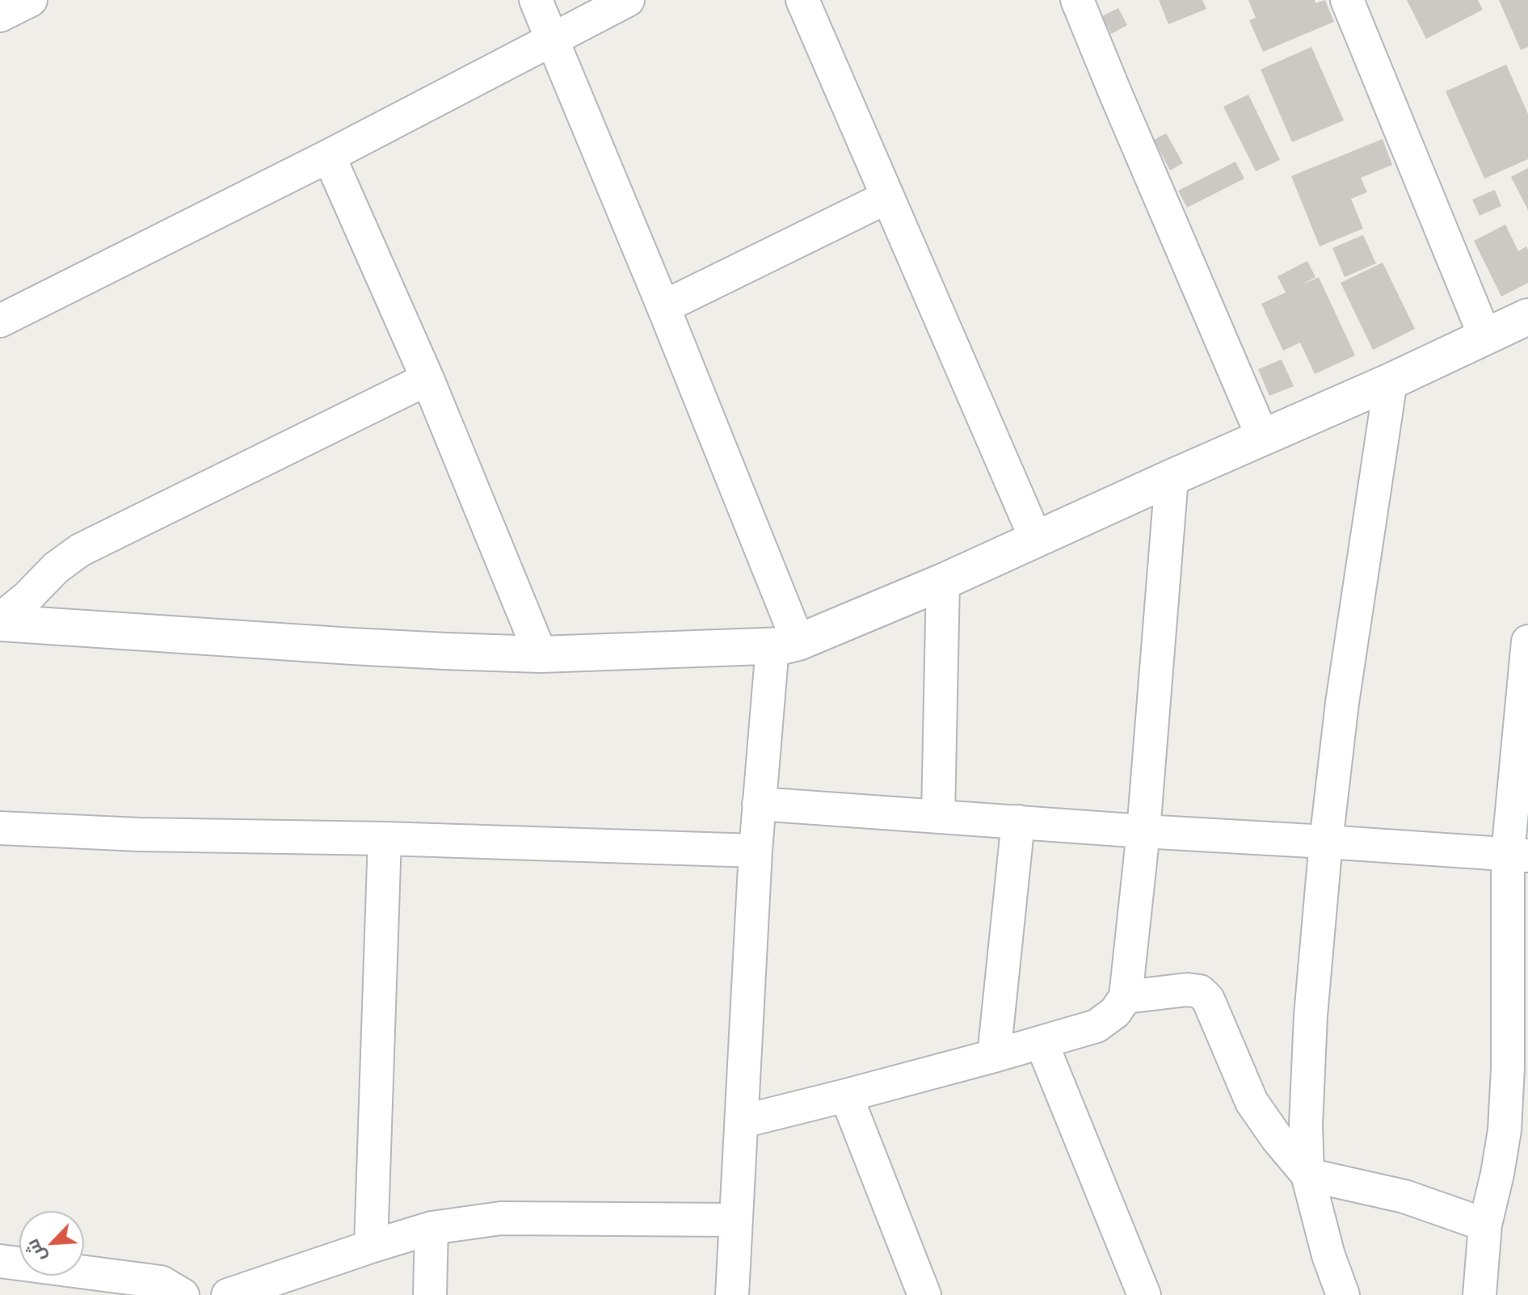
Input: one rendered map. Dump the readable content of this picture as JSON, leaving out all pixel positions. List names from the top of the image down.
{
  "north": "bottom left"
}
